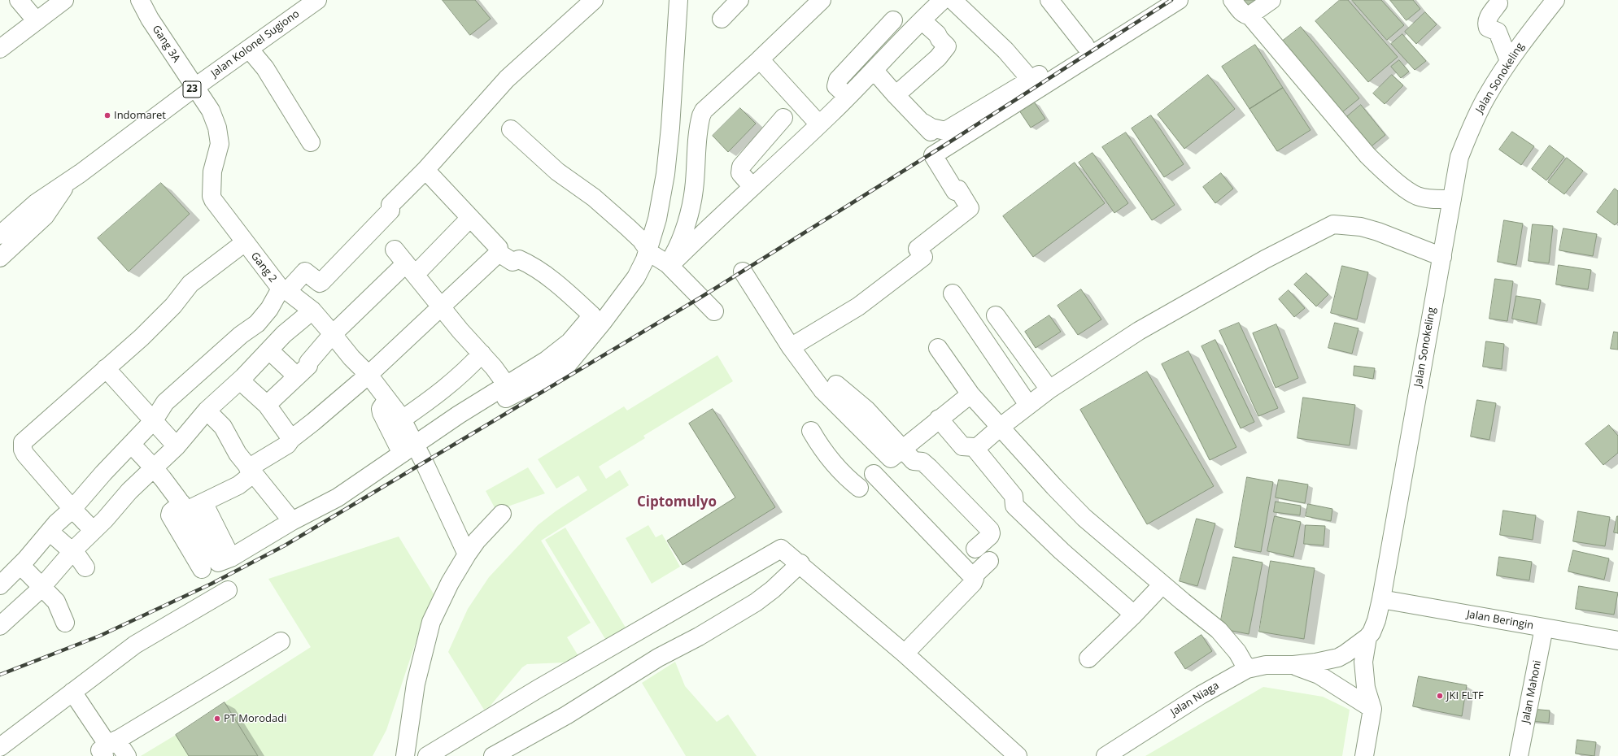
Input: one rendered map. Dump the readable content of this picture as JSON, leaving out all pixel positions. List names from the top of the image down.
{
  "streets": {
    "main road": [
      "Gang 3A",
      "Jalan Kolonel Sugiono",
      "Jalan Sonokeling",
      "23",
      "Gang 2",
      "Jalan Beringin",
      "Jalan Mahoni",
      "Jalan Niaga"
    ]
  },
  "crossings": [
    ["Gang 3A", "Jalan Kolonel Sugiono"],
    ["Gang 3A", "Gang 2"],
    ["Jalan Kolonel Sugiono", "Gang 2"],
    ["Jalan Sonokeling", "Jalan Beringin"],
    ["Jalan Beringin", "Jalan Mahoni"]
  ],
  "districts": ["Ciptomulyo"],
  "places": ["Indomaret", "JKI FLTF", "PT Morodadi"]
}
